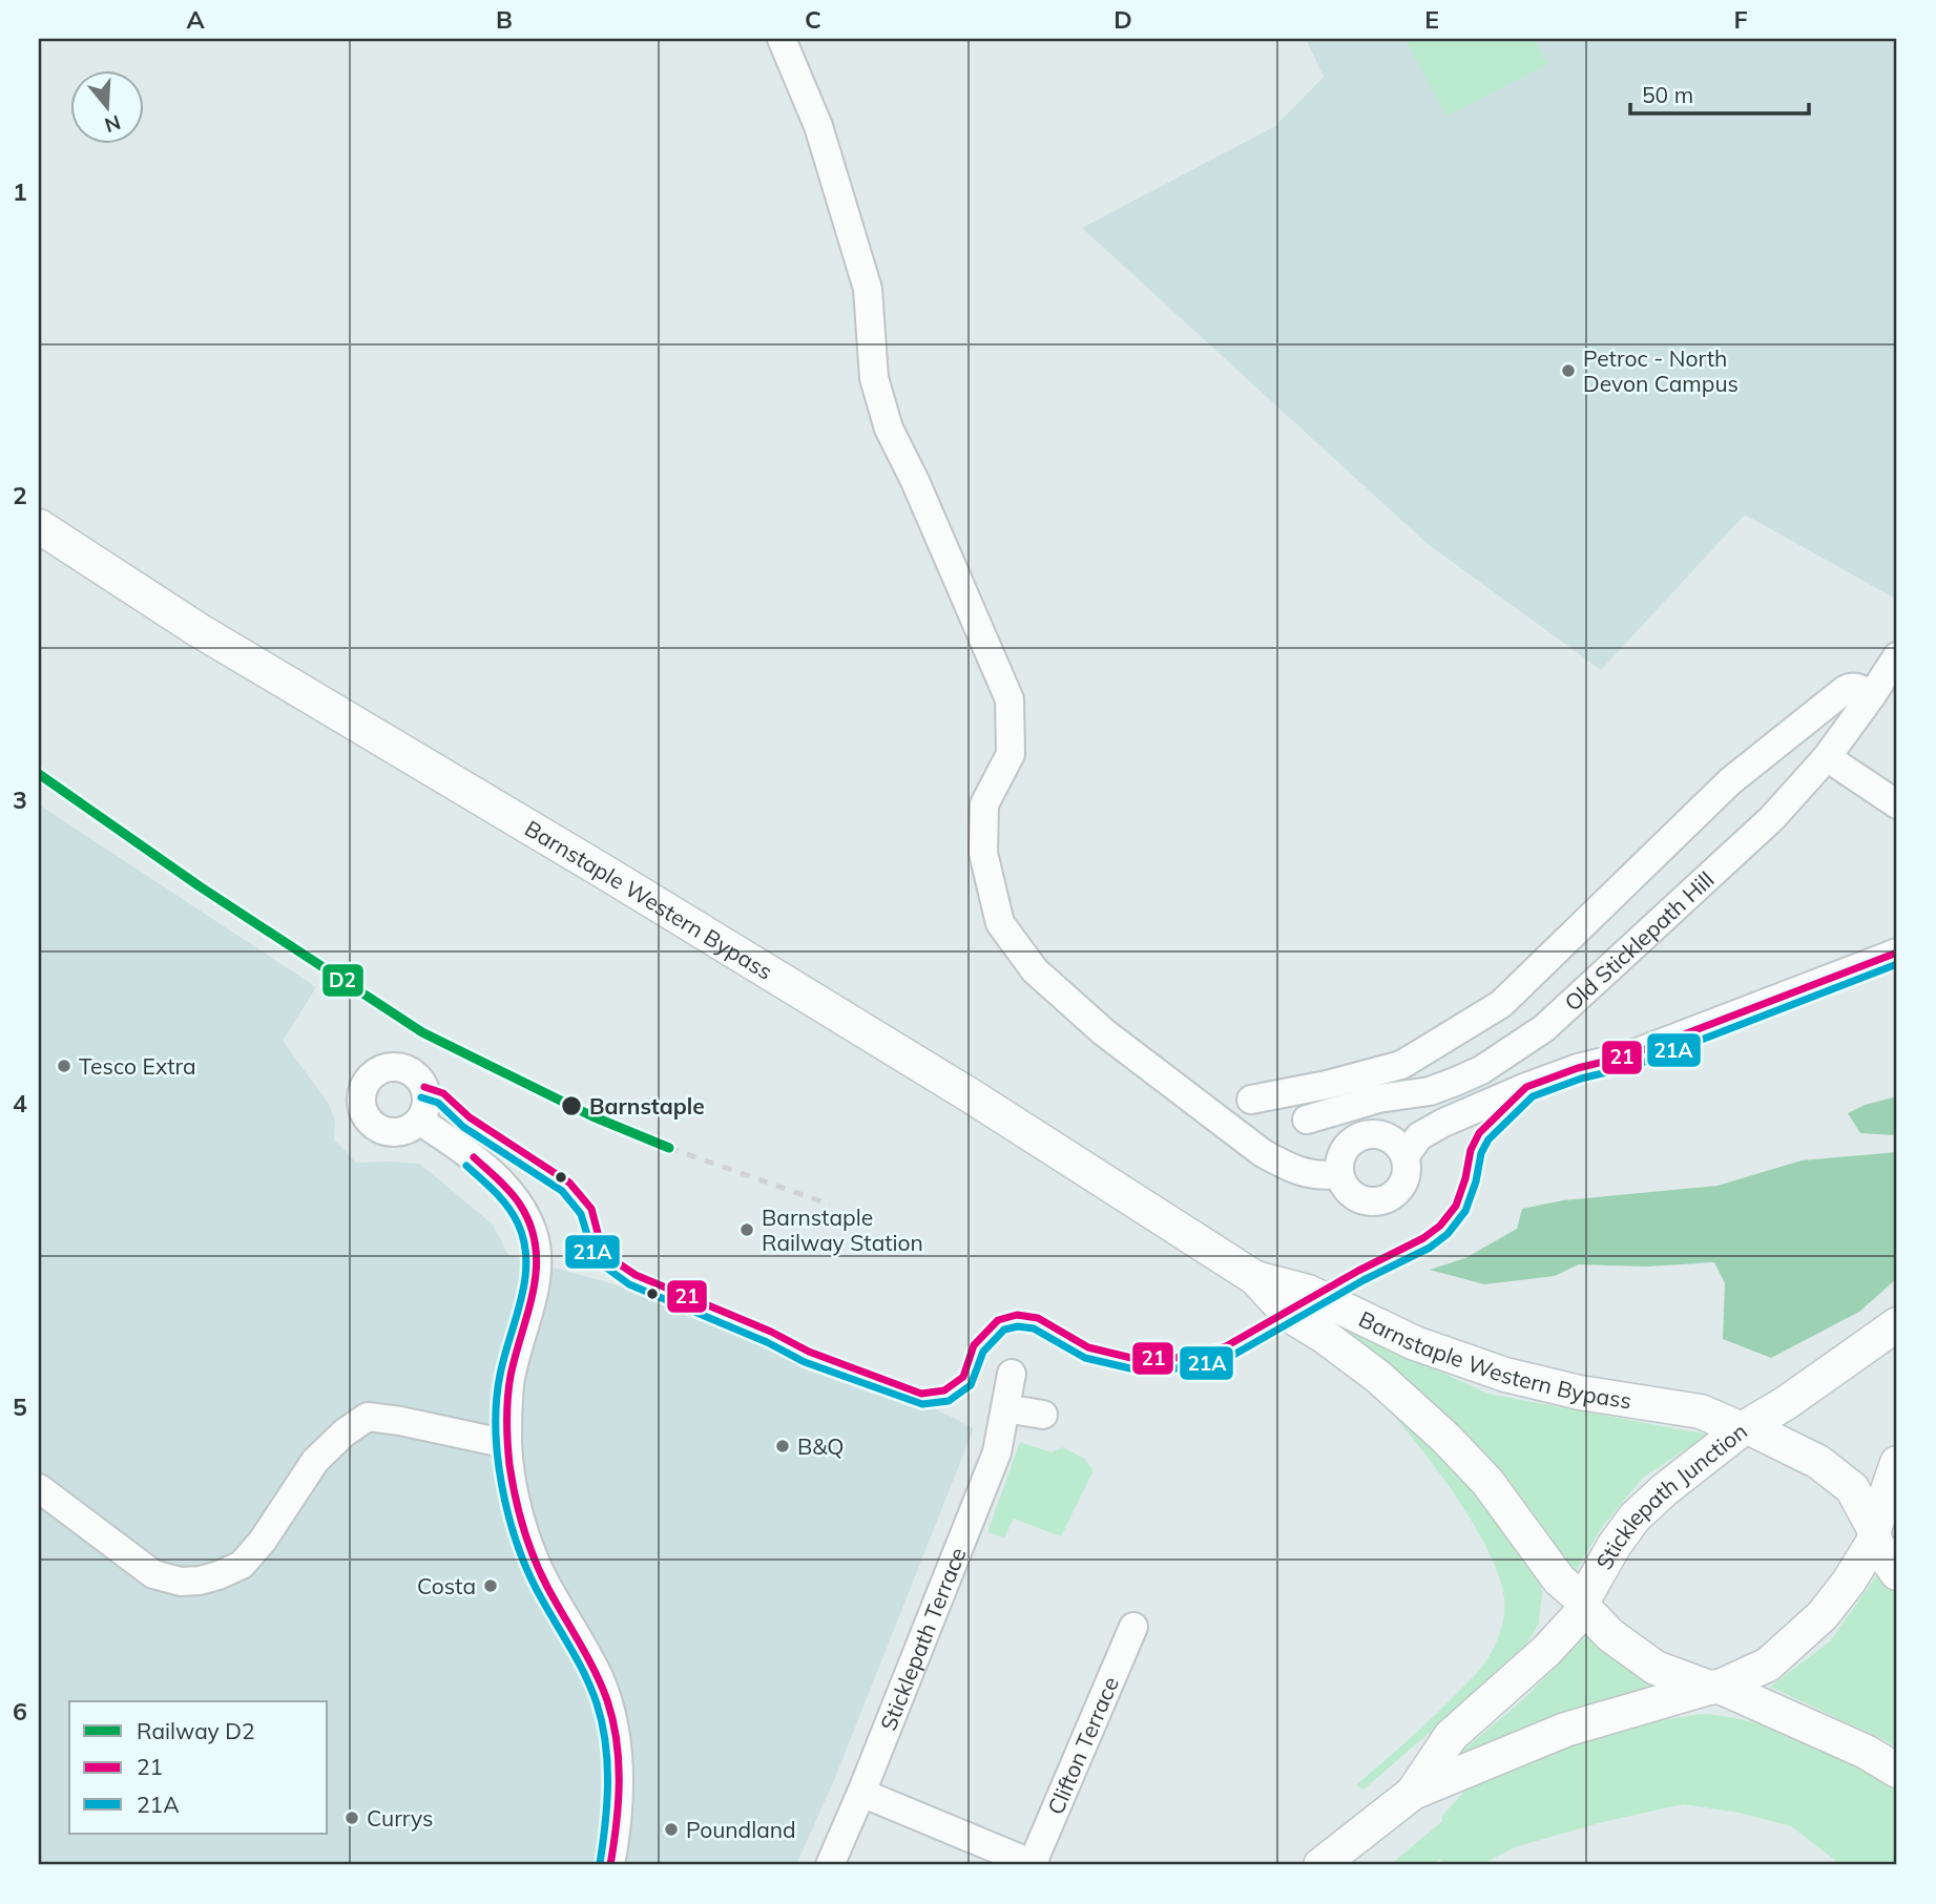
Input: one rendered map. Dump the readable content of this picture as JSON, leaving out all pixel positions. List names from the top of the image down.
{
  "streets": {
    "main road": ["Barnstaple Western Bypass", "Sticklepath Junction"],
    "street": ["Old Sticklepath Hill", "Sticklepath Terrace", "Clifton Terrace"]
  },
  "crossings": [
    ["Barnstaple Western Bypass", "Sticklepath Junction"]
  ],
  "places": [
    "Petroc - North Devon Campus",
    "Tesco Extra",
    "Barnstaple",
    "Barnstaple Railway Station",
    "B&Q",
    "Costa",
    "Currys",
    "Poundland"
  ],
  "lines": ["rail line D2", "transit line 21", "transit line 21A"],
  "legend": ["Railway D2", "21", "21A"],
  "scale_bar": "50 m",
  "north": "bottom",
  "grid": {
    "columns": [
      "A",
      "B",
      "C",
      "D",
      "E",
      "F"
    ],
    "rows": [
      "1",
      "2",
      "3",
      "4",
      "5",
      "6"
    ]
  }
}
